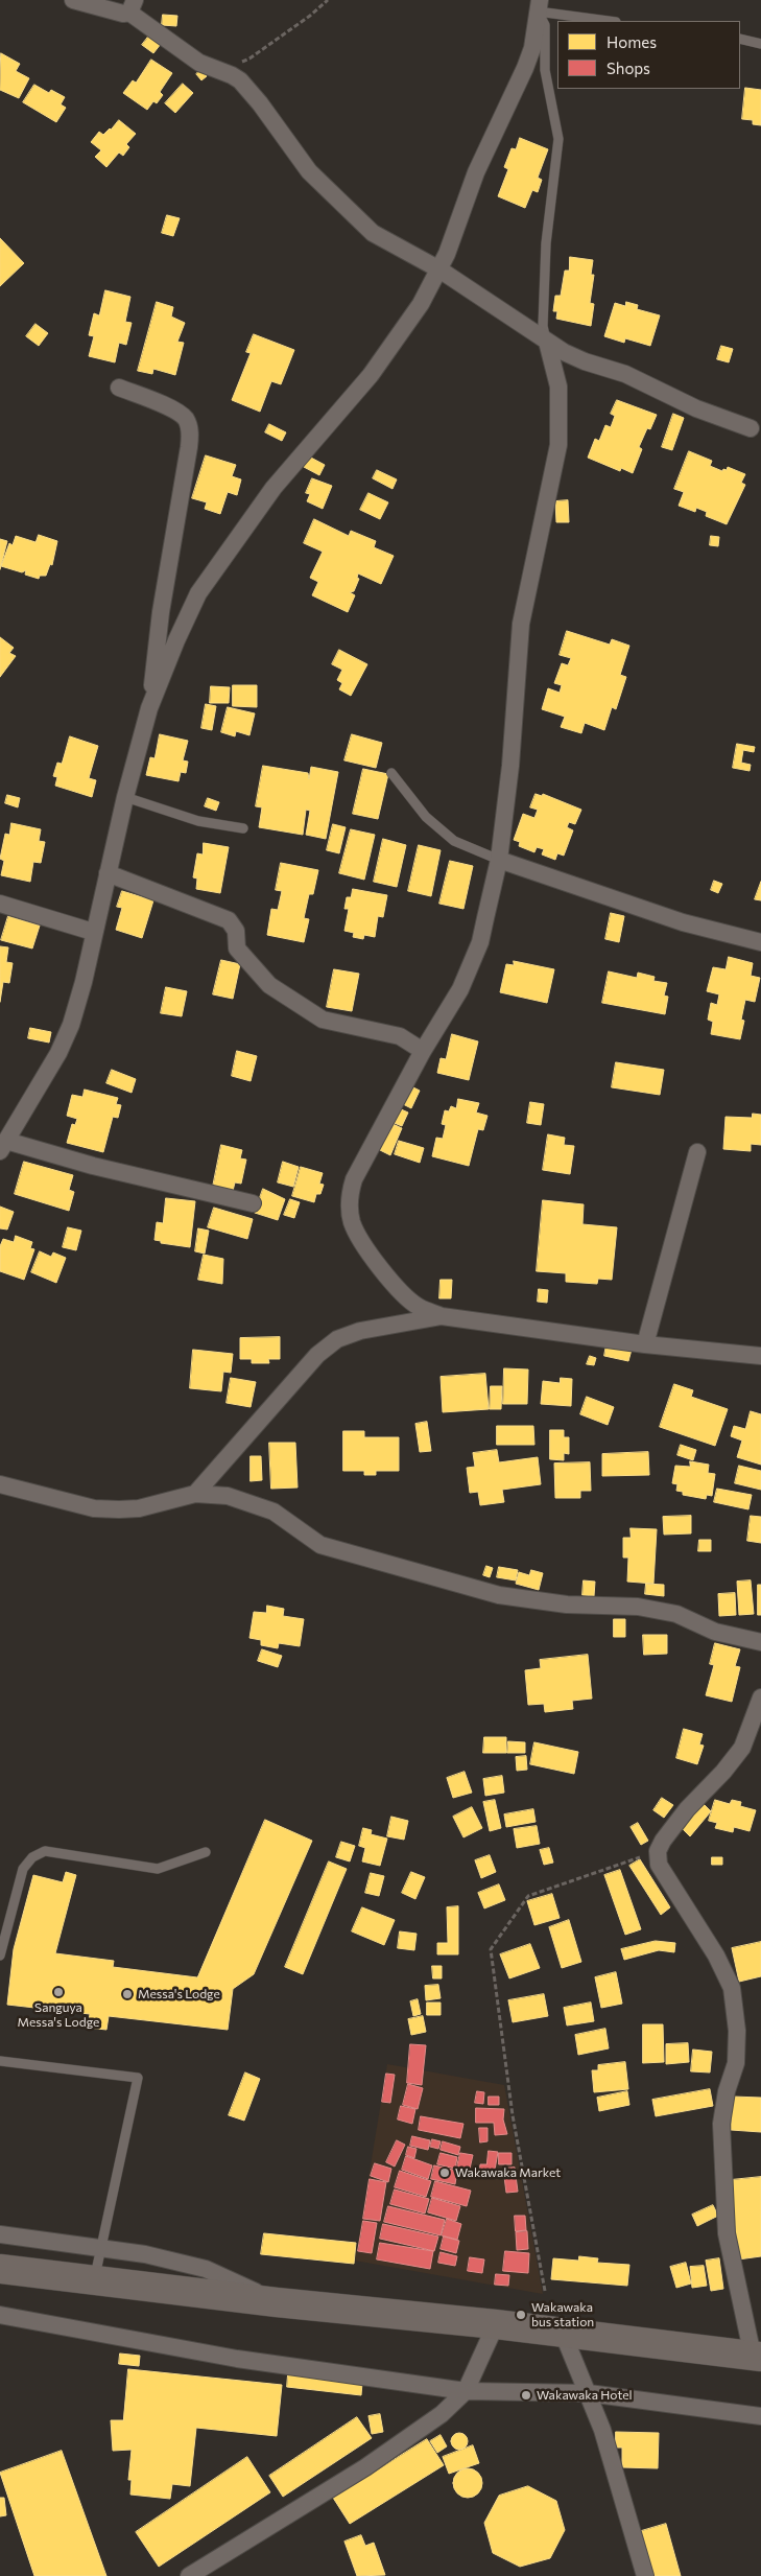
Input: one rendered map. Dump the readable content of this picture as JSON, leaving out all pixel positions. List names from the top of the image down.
{
  "places": [
    "Sanguya Messa's Lodge",
    "Messa's Lodge",
    "Wakawaka Market",
    "Wakawaka bus station",
    "Wakawaka Hotel"
  ],
  "legend": ["Homes", "Shops"]
}
